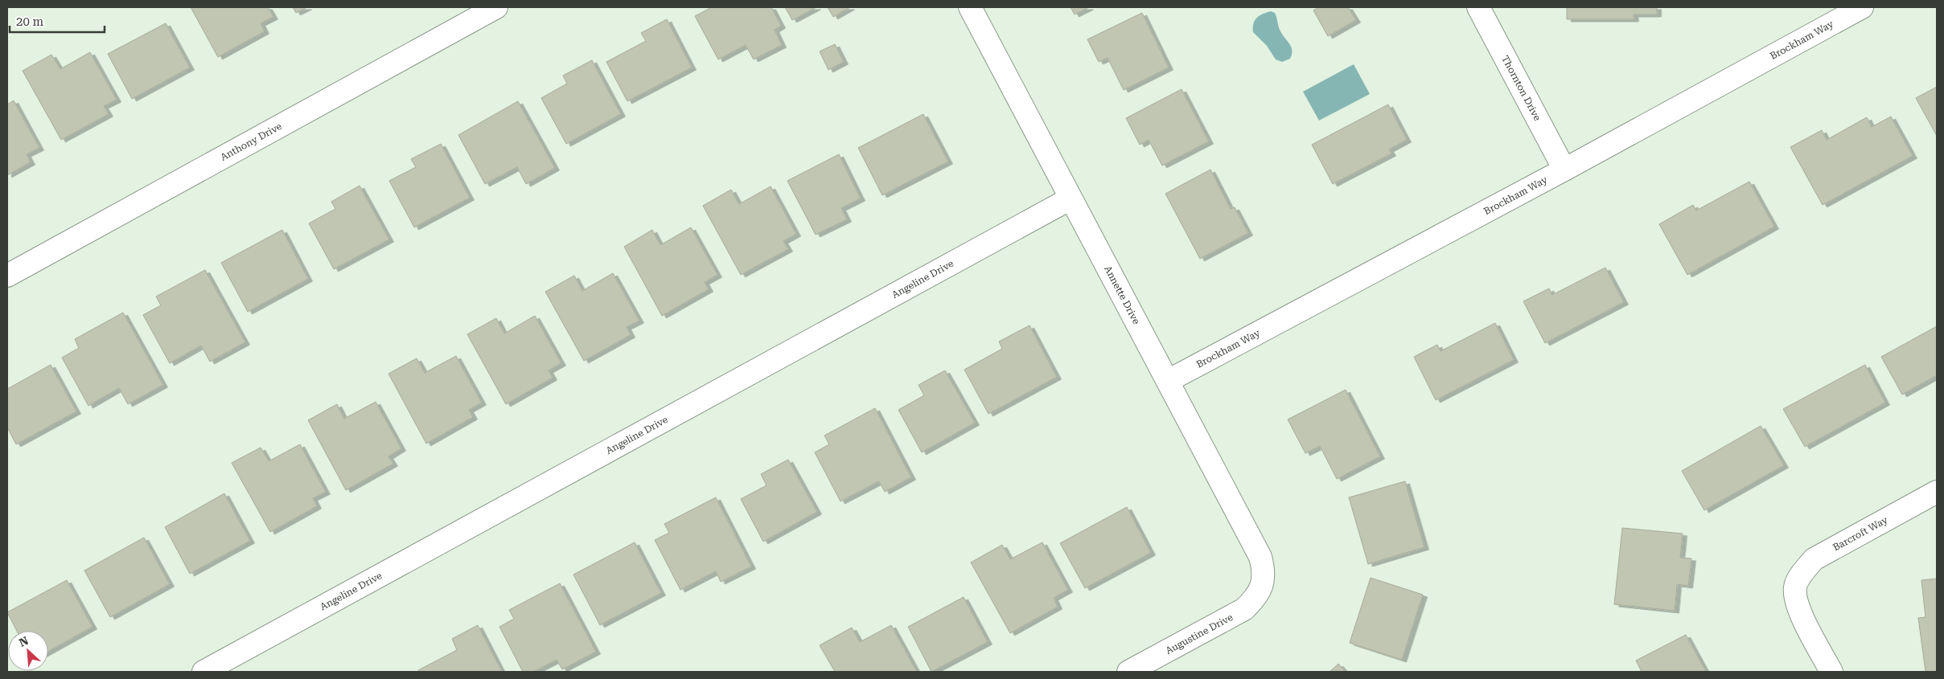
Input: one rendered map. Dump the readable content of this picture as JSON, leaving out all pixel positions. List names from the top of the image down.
{
  "streets": {
    "street": [
      "Brockham Way",
      "Thornton Drive",
      "Anthony Drive",
      "Angeline Drive",
      "Annette Drive",
      "Barcroft Way",
      "Augustine Drive"
    ]
  },
  "crossings": [
    ["Brockham Way", "Thornton Drive"],
    ["Brockham Way", "Annette Drive"],
    ["Angeline Drive", "Annette Drive"],
    ["Annette Drive", "Augustine Drive"]
  ],
  "scale_bar": "20 m",
  "north": "top left"
}
